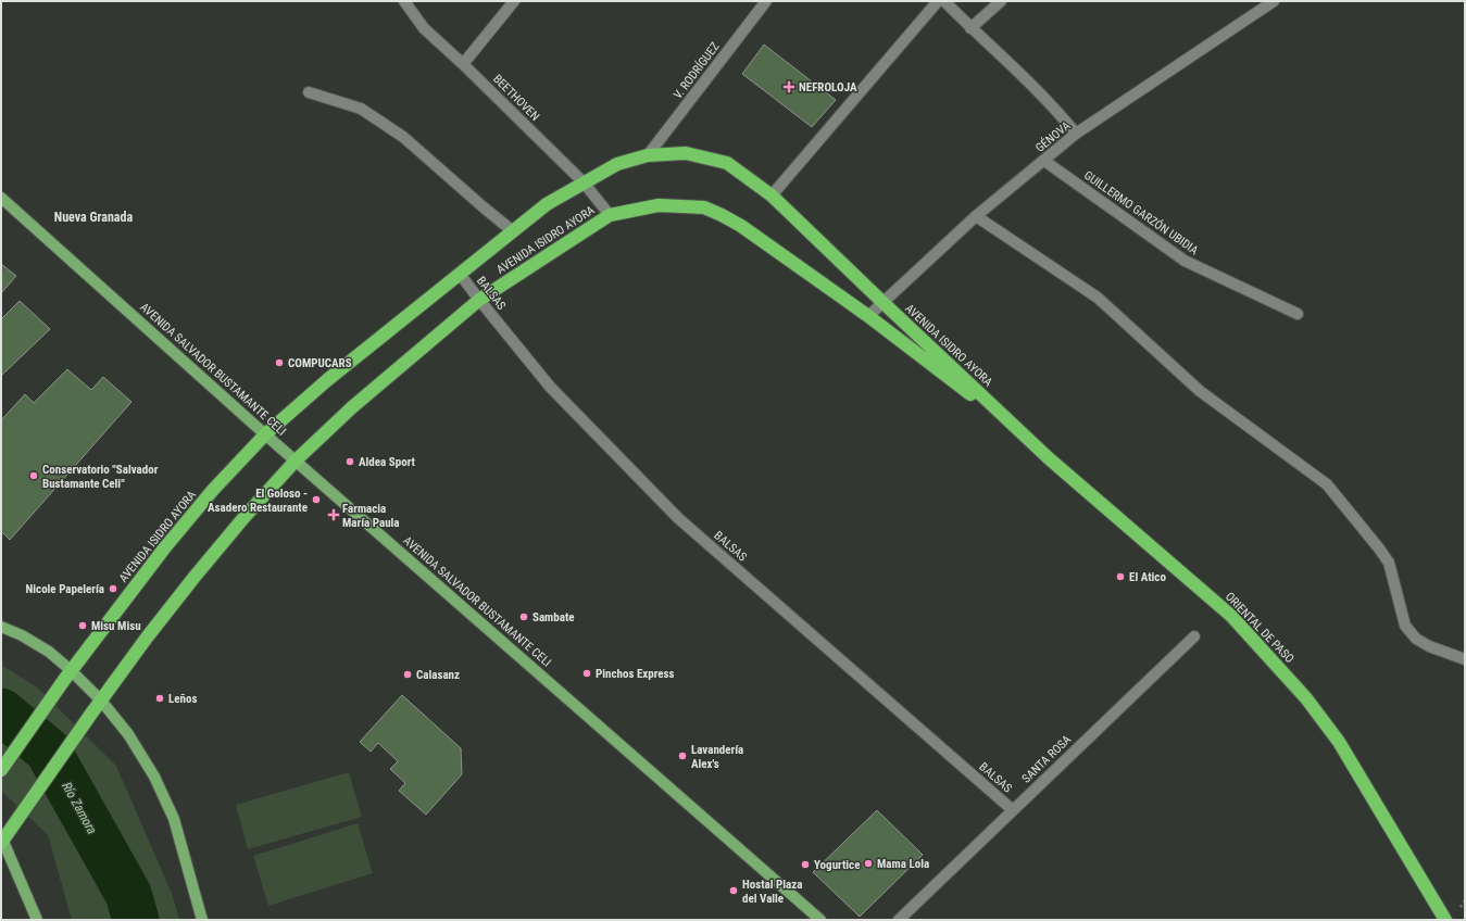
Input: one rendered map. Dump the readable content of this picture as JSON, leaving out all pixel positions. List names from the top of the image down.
{
  "streets": {
    "highway": ["AVENIDA ISIDRO AYORA", "ORIENTAL DE PASO"],
    "main road": ["AVENIDA SALVADOR BUSTAMANTE CELI"],
    "street": [
      "V. RODRÍGUEZ",
      "BEETHOVEN",
      "GÉNOVA",
      "GUILLERMO GARZÓN UBIDIA",
      "BALSAS",
      "SANTA ROSA"
    ]
  },
  "crossings": [
    ["V. RODRÍGUEZ", "AVENIDA ISIDRO AYORA"],
    ["BEETHOVEN", "AVENIDA ISIDRO AYORA"],
    ["GÉNOVA", "GUILLERMO GARZÓN UBIDIA"],
    ["GÉNOVA", "AVENIDA ISIDRO AYORA"],
    ["AVENIDA ISIDRO AYORA", "BALSAS"],
    ["AVENIDA ISIDRO AYORA", "AVENIDA SALVADOR BUSTAMANTE CELI"],
    ["AVENIDA ISIDRO AYORA", "ORIENTAL DE PASO"],
    ["BALSAS", "SANTA ROSA"]
  ],
  "districts": ["Nueva Granada"],
  "water": ["Río Zamora"],
  "places": {
    "health": ["NEFROLOJA", "Farmacia María Paula"],
    "other": [
      "COMPUCARS",
      "Aldea Sport",
      "Conservatorio \"Salvador Bustamante Celi\"",
      "El Goloso - Asadero Restaurante",
      "El Atico",
      "Nicole Papelería",
      "Sambate",
      "Misu Misu",
      "Pinchos Express",
      "Calasanz",
      "Leños",
      "Lavandería Alex's",
      "Mama Lola",
      "Yogurtice",
      "Hostal Plaza del Valle"
    ]
  }
}
